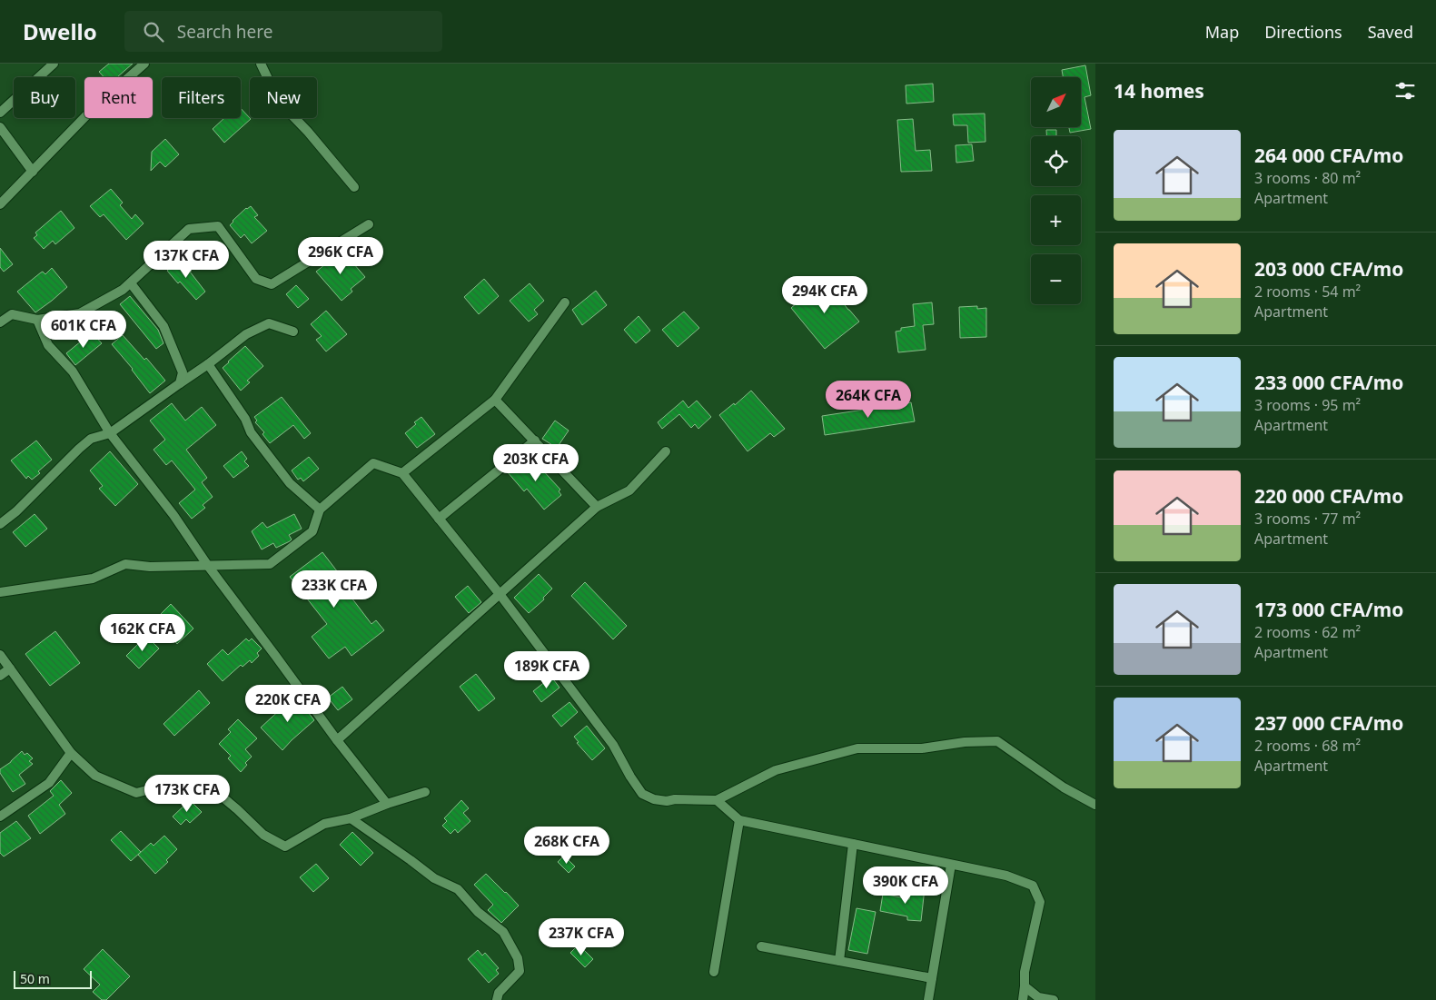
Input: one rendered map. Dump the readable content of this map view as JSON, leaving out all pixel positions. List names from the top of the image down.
{
  "scale_bar": "50 m",
  "north": "top right",
  "page": {
    "header": "Dwello",
    "search": "Search here",
    "nav": ["Map", "Directions", "Saved"],
    "heading": "14 homes",
    "map_buttons": ["+", "−"],
    "chip": [
      "Buy",
      "Rent",
      "Filters",
      "New"
    ],
    "list": [
      {
        "name": "264 000 CFA/mo",
        "note": "3 rooms · 80 m² · Apartment"
      },
      {
        "name": "203 000 CFA/mo",
        "note": "2 rooms · 54 m² · Apartment"
      },
      {
        "name": "233 000 CFA/mo",
        "note": "3 rooms · 95 m² · Apartment"
      },
      {
        "name": "220 000 CFA/mo",
        "note": "3 rooms · 77 m² · Apartment"
      },
      {
        "name": "173 000 CFA/mo",
        "note": "2 rooms · 62 m² · Apartment"
      },
      {
        "name": "237 000 CFA/mo",
        "note": "2 rooms · 68 m² · Apartment"
      }
    ],
    "price": [
      "296K CFA",
      "137K CFA",
      "294K CFA",
      "601K CFA",
      "264K CFA",
      "203K CFA",
      "233K CFA",
      "162K CFA",
      "189K CFA",
      "220K CFA",
      "173K CFA",
      "268K CFA",
      "390K CFA",
      "237K CFA"
    ],
    "scale": "50 m"
  }
}
